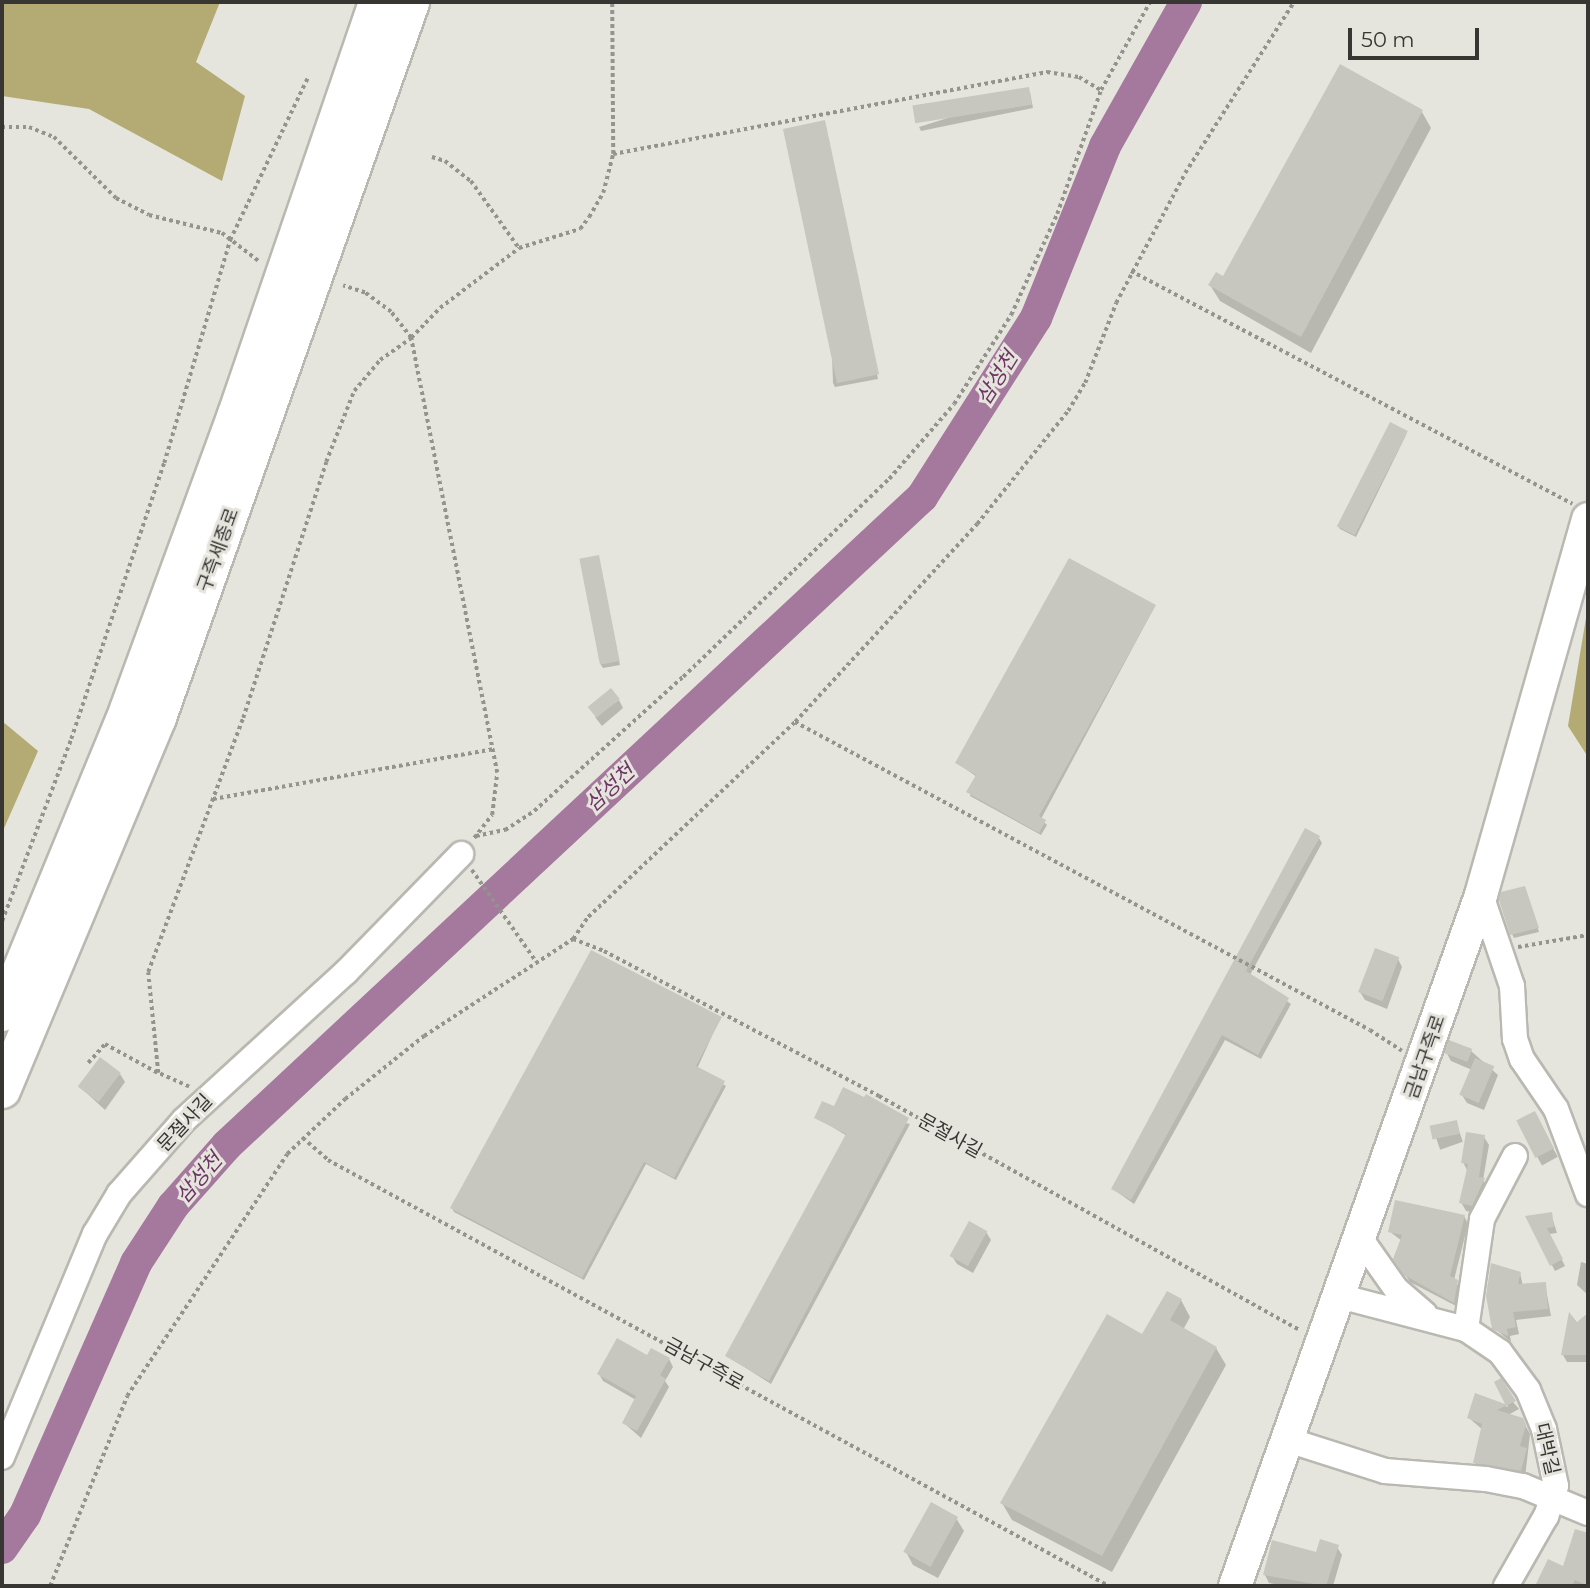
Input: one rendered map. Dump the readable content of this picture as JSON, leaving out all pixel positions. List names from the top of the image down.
{
  "streets": {
    "highway": ["구즉세종로"],
    "main road": ["금남구즉로"],
    "street": ["문절사길", "대박길"]
  },
  "crossings": [
    ["금남구즉로", "문절사길"],
    ["금남구즉로", "대박길"]
  ],
  "water": ["삼성천"],
  "scale_bar": "50 m"
}
